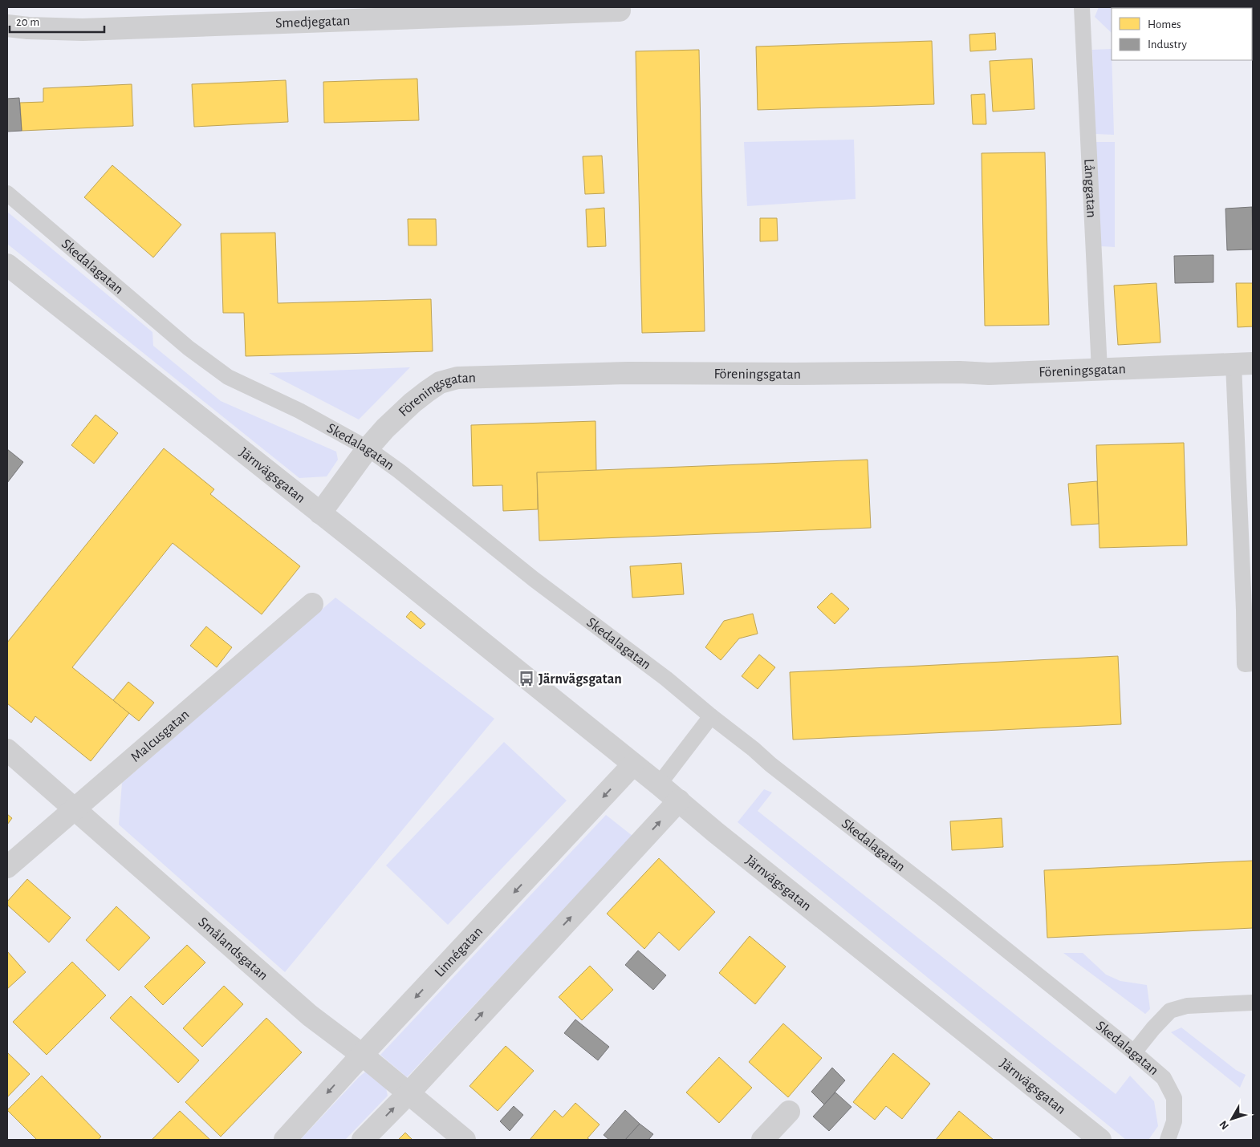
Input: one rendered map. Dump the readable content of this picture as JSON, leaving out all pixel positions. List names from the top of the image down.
{
  "streets": {
    "street": [
      "Smedjegatan",
      "Föreningsgatan",
      "Järnvägsgatan",
      "Malcusgatan",
      "Smålandsgatan",
      "Linnégatan"
    ],
    "lane": ["Långgatan", "Skedalagatan"]
  },
  "crossings": [
    ["Långgatan", "Föreningsgatan"],
    ["Skedalagatan", "Föreningsgatan"],
    ["Föreningsgatan", "Järnvägsgatan"],
    ["Järnvägsgatan", "Linnégatan"],
    ["Malcusgatan", "Smålandsgatan"],
    ["Smålandsgatan", "Linnégatan"]
  ],
  "places": {
    "bus stop": ["Järnvägsgatan"]
  },
  "legend": ["Homes", "Industry"],
  "scale_bar": "20 m",
  "north": "bottom left"
}
